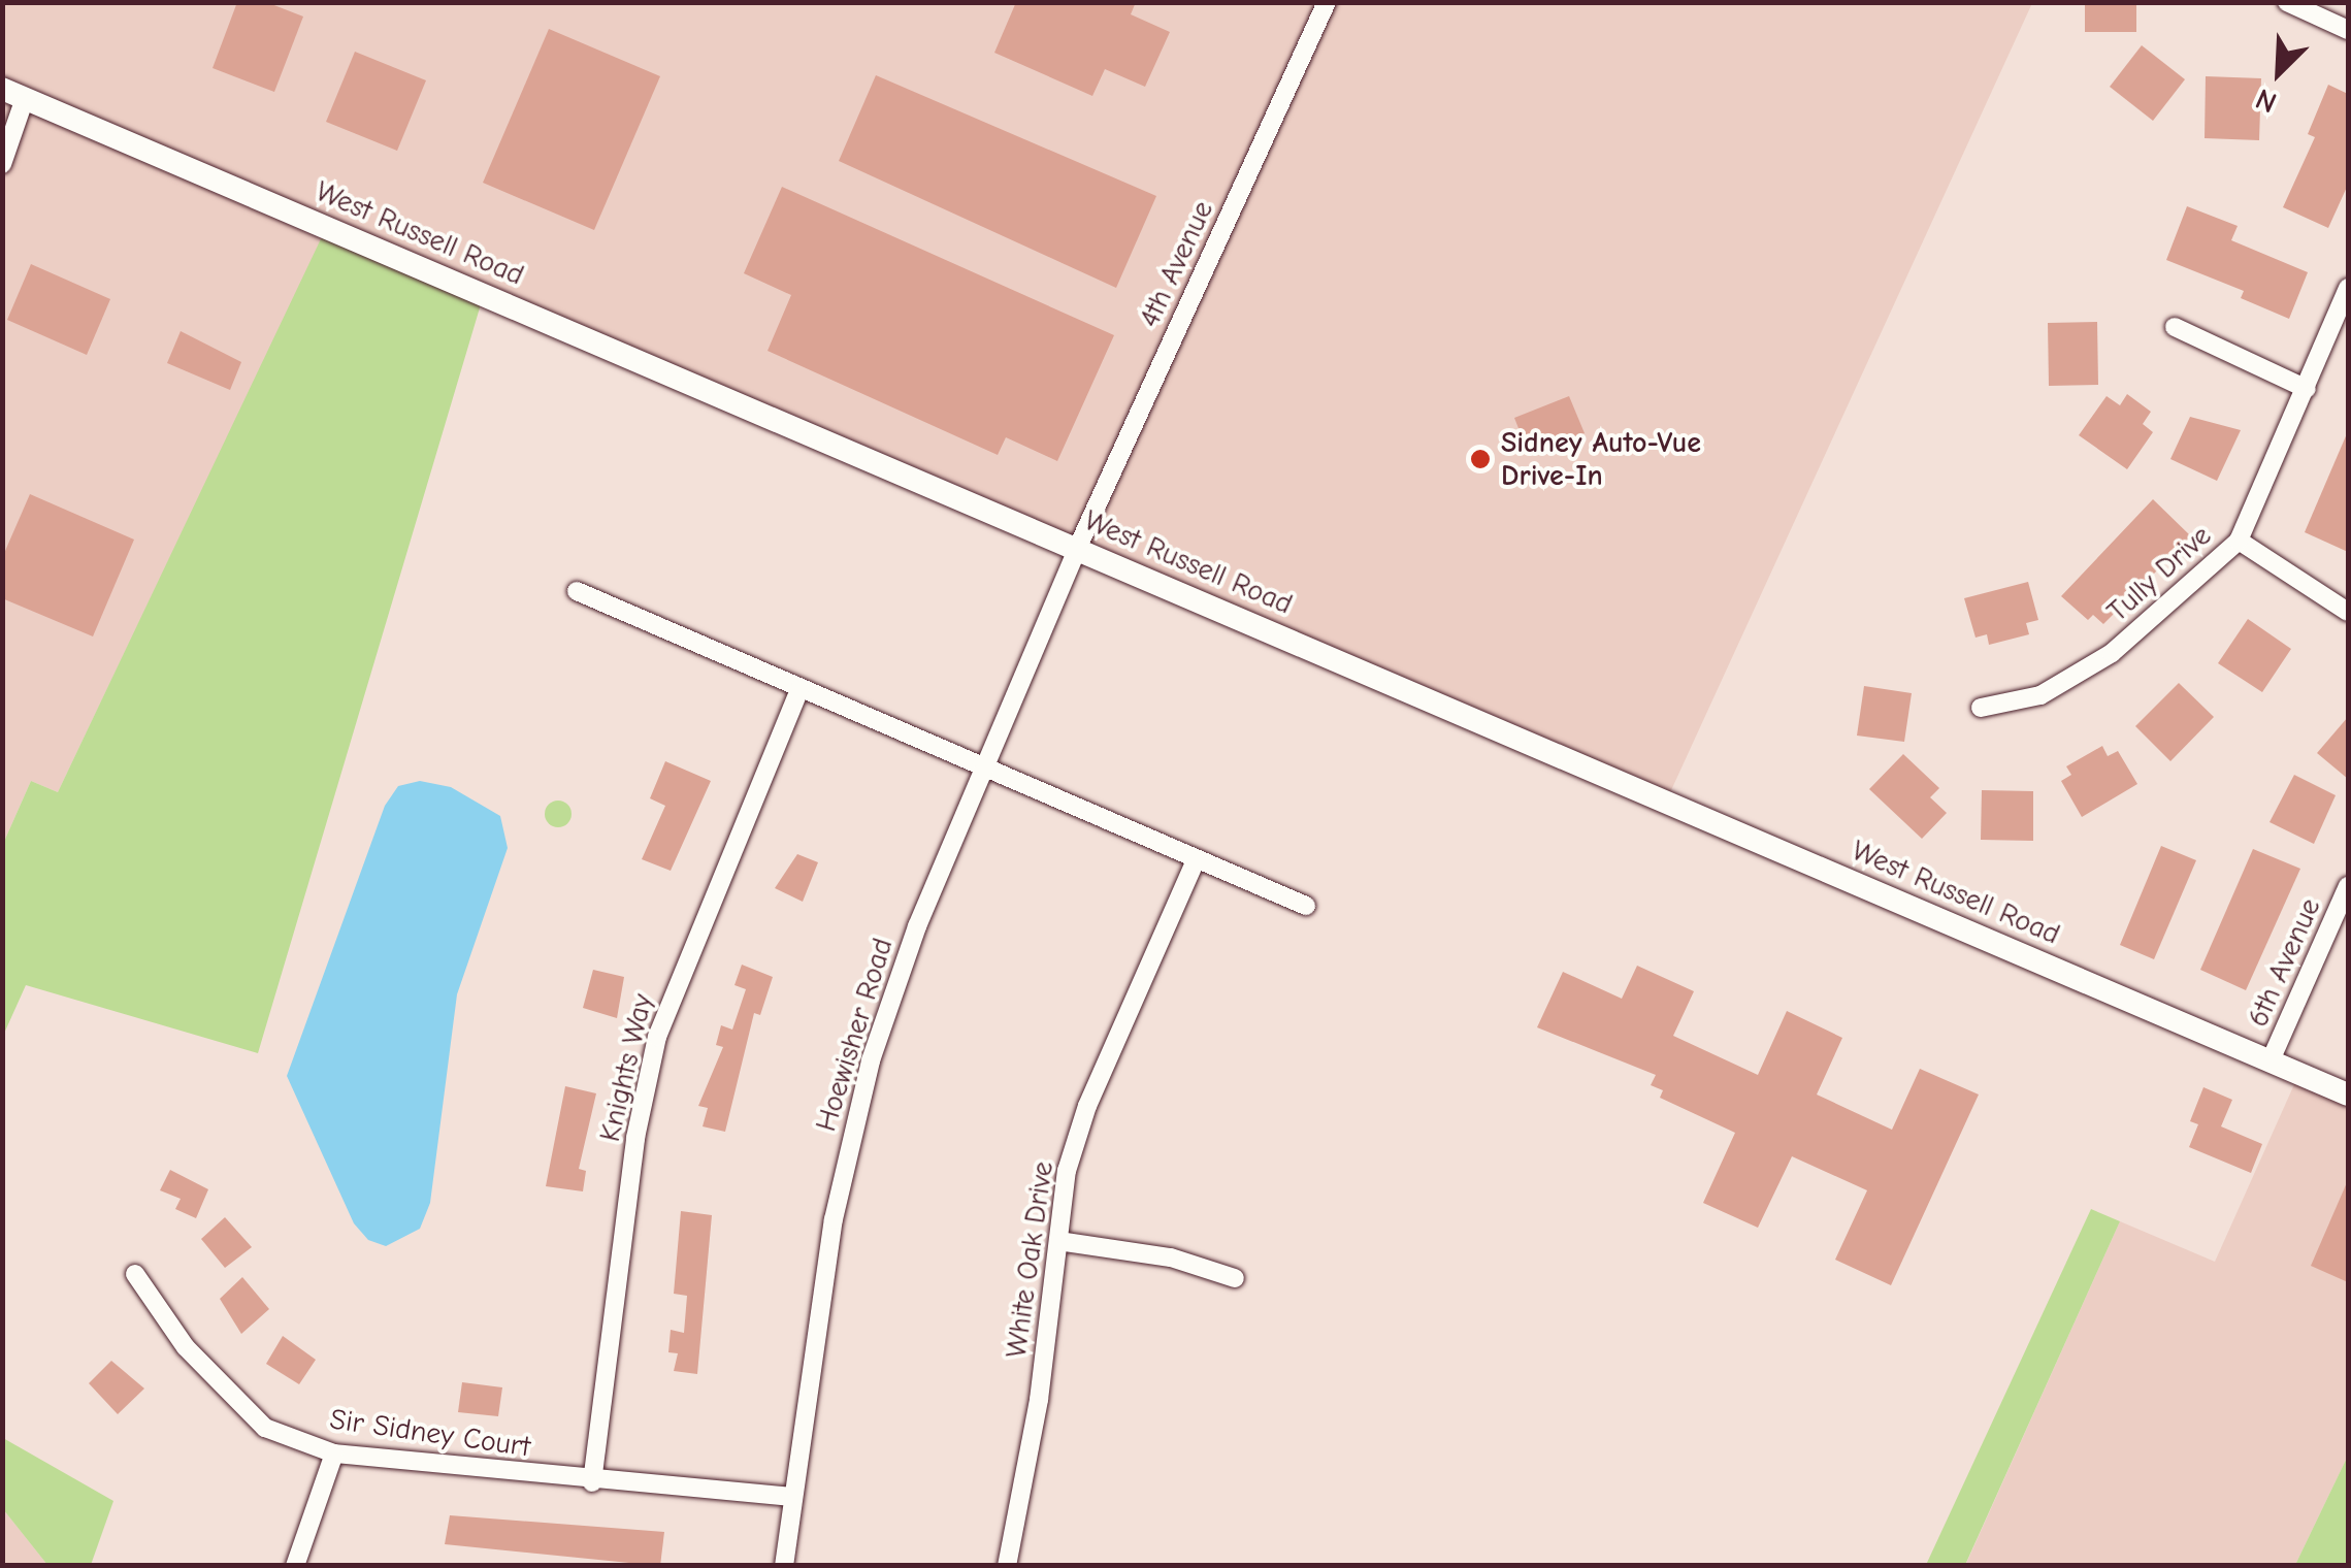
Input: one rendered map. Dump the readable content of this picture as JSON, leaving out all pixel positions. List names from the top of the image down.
{
  "streets": {
    "street": [
      "West Russell Road",
      "4th Avenue",
      "Tully Drive",
      "6th Avenue",
      "Hoewisher Road",
      "Knights Way",
      "White Oak Drive",
      "Sir Sidney Court"
    ]
  },
  "crossings": [
    ["West Russell Road", "4th Avenue"],
    ["West Russell Road", "6th Avenue"],
    ["West Russell Road", "Hoewisher Road"],
    ["4th Avenue", "Hoewisher Road"],
    ["Hoewisher Road", "Sir Sidney Court"],
    ["Knights Way", "Sir Sidney Court"]
  ],
  "places": ["Sidney Auto-Vue Drive-In"],
  "north": "bottom left"
}
